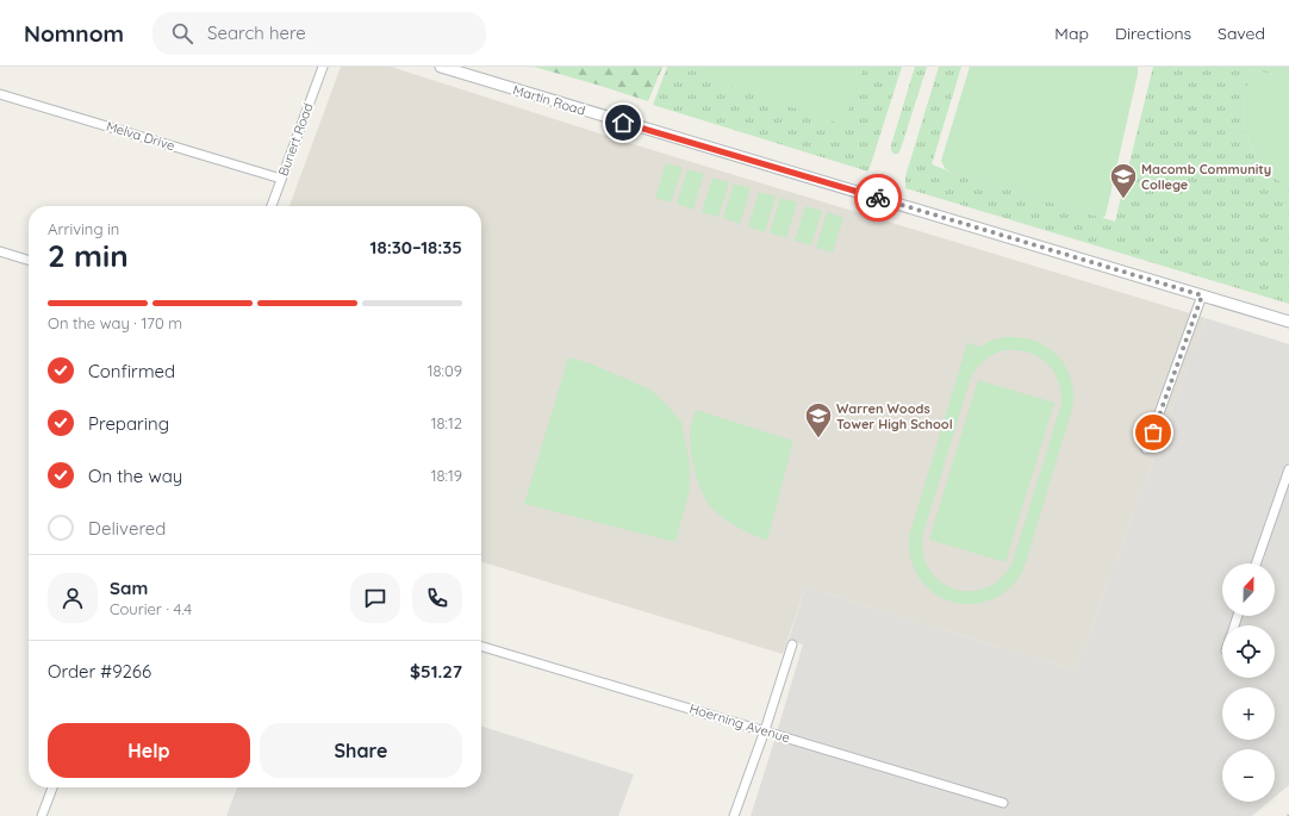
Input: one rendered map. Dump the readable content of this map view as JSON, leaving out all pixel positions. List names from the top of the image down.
{
  "streets": {
    "street": [
      "Martin Road",
      "Melva Drive",
      "Bunert Road",
      "Hoerning Avenue"
    ]
  },
  "crossings": [
    ["Melva Drive", "Bunert Road"]
  ],
  "places": {
    "school or university": ["Macomb Community College", "Warren Woods Tower High School"]
  },
  "north": "top",
  "page": {
    "header": "Nomnom",
    "search": "Search here",
    "nav": ["Map", "Directions", "Saved"],
    "heading": ["2 min", "Arriving in", "18:30–18:35"],
    "panel": [
      "Sam",
      "Courier · 4.4",
      "Order #9266",
      "$51.27"
    ],
    "bar": "On the way · 170 m",
    "list": [
      ["Confirmed", "18:09"],
      ["Preparing", "18:12"],
      ["On the way", "18:19"],
      "Delivered"
    ],
    "map_buttons": ["+", "−"],
    "buttons": ["Help", "Share"]
  }
}
